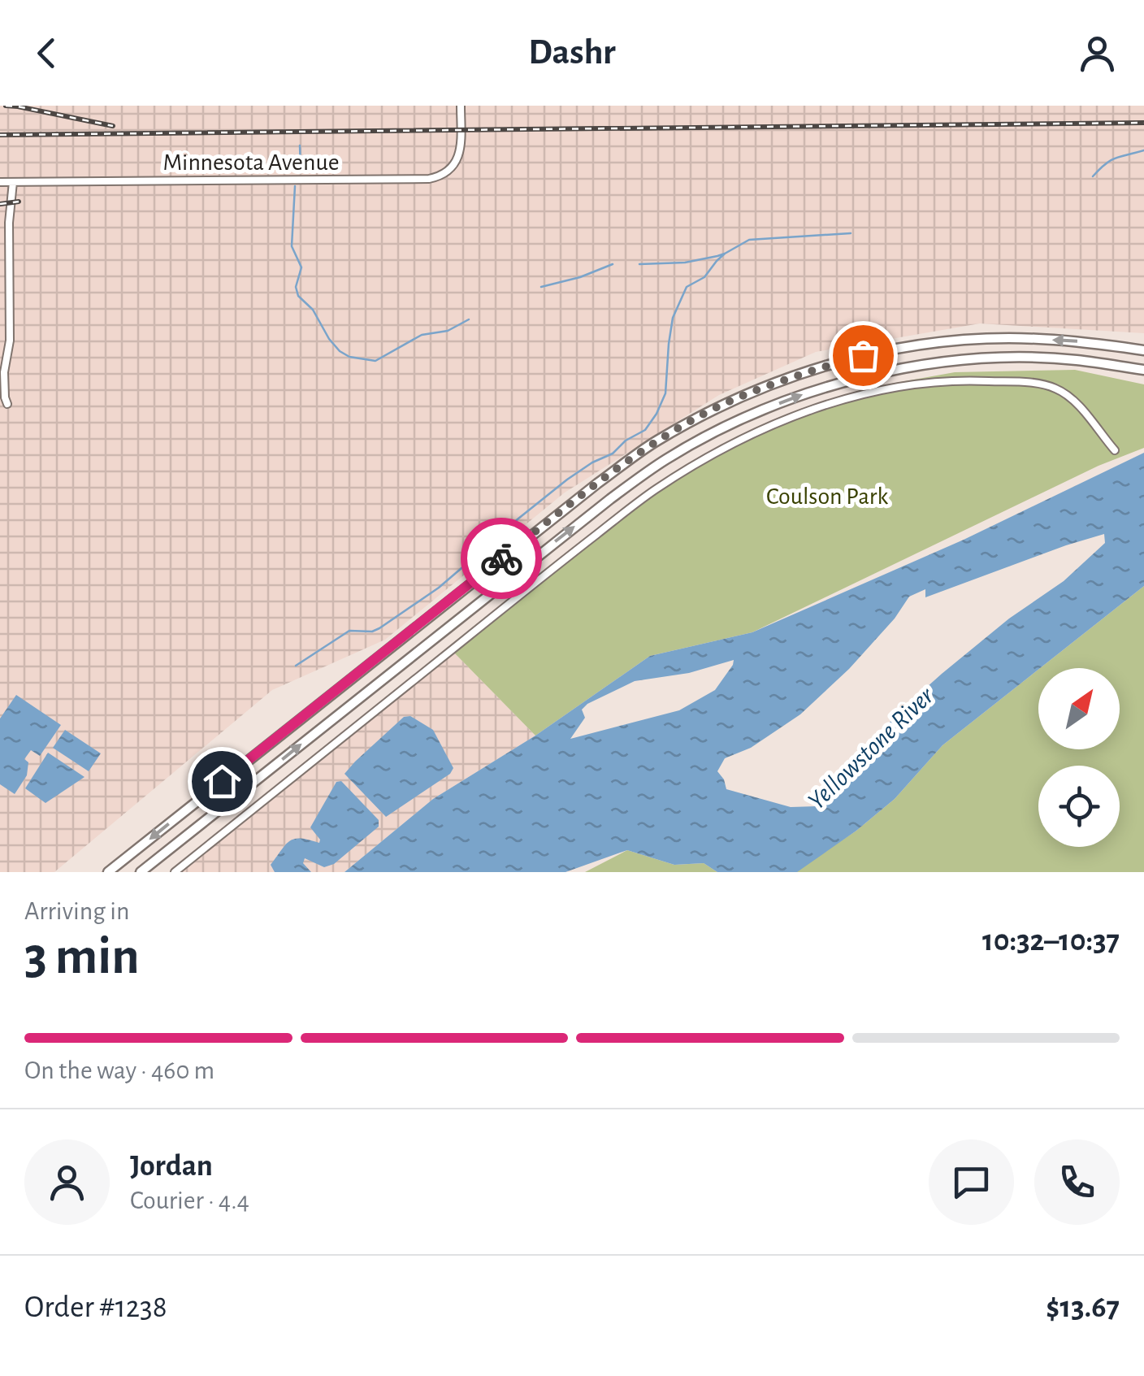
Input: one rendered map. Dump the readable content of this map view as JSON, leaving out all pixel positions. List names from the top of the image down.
{
  "streets": {
    "street": ["Minnesota Avenue"]
  },
  "water": ["Yellowstone River"],
  "parks": ["Coulson Park"],
  "north": "top right",
  "page": {
    "header": "Dashr",
    "heading": ["3 min", "Arriving in", "10:32–10:37"],
    "panel": [
      "Jordan",
      "Courier · 4.4",
      "Order #1238",
      "$13.67"
    ],
    "bar": "On the way · 460 m"
  }
}
